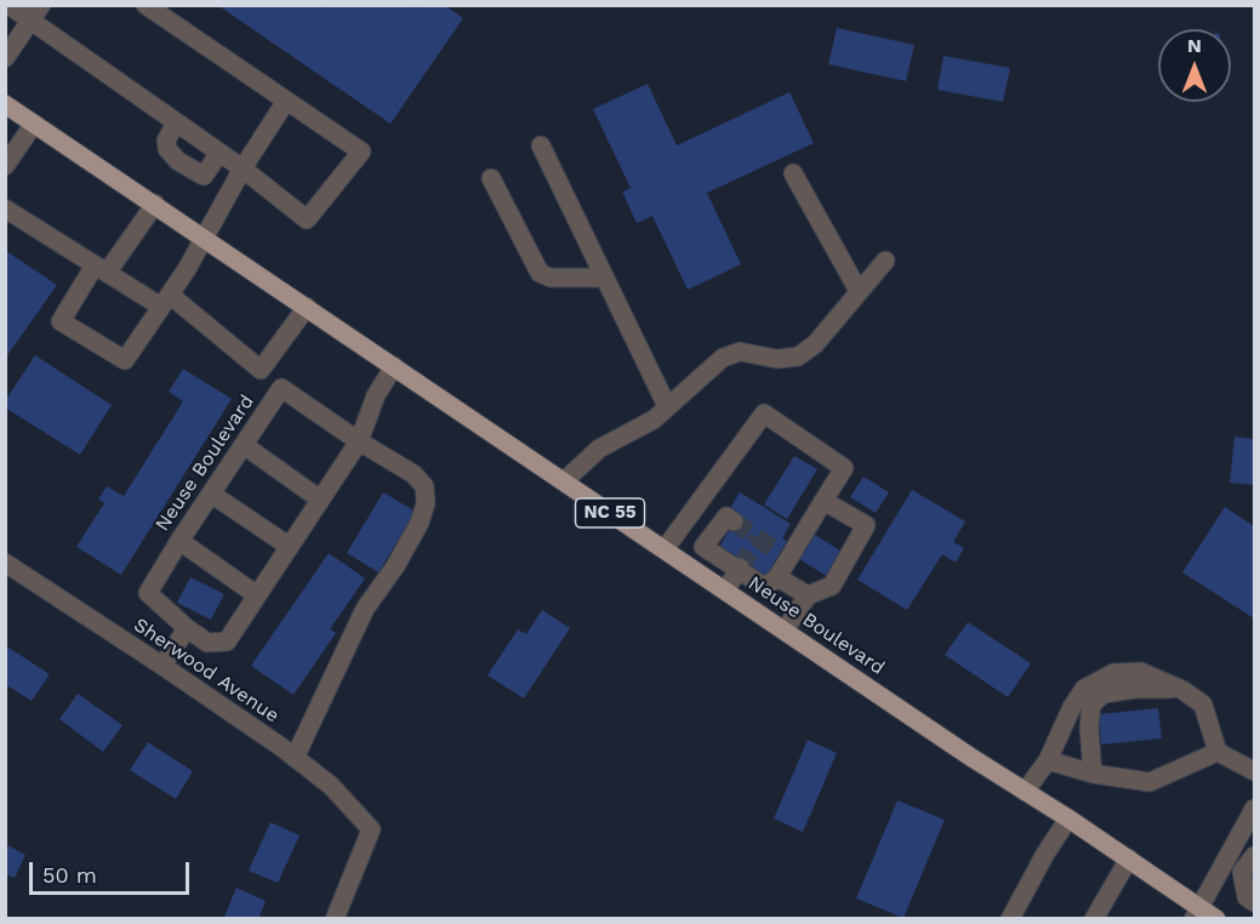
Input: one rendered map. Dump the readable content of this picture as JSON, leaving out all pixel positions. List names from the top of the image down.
{
  "streets": {
    "main road": ["Neuse Boulevard", "NC 55"],
    "street": ["Sherwood Avenue"]
  },
  "crossings": [
    ["Neuse Boulevard", "Sherwood Avenue"]
  ],
  "scale_bar": "50 m",
  "north": "top"
}
